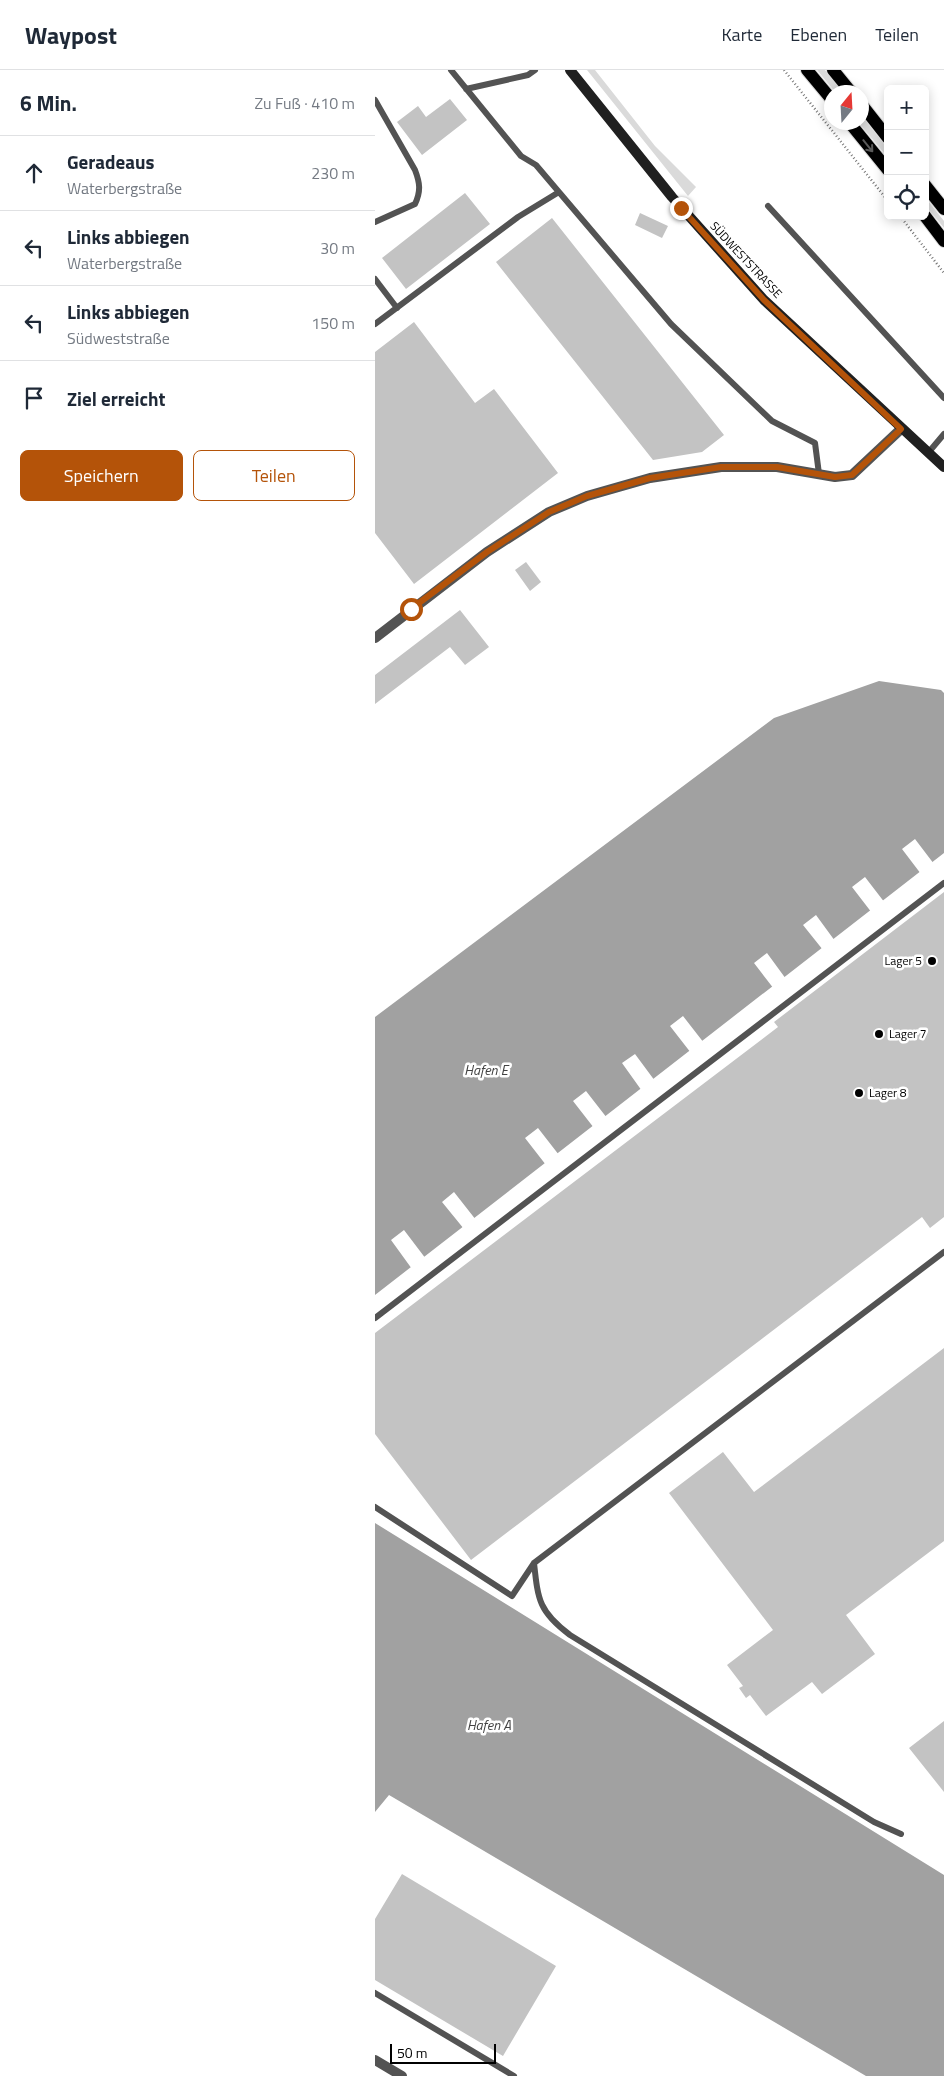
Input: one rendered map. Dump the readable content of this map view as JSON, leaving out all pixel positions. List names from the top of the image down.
{
  "streets": {
    "street": ["SÜDWESTSTRASSE"]
  },
  "water": ["Hafen E", "Hafen A"],
  "places": ["Lager 5", "Lager 7", "Lager 8"],
  "scale_bar": "50 m",
  "north": "top",
  "page": {
    "header": "Waypost",
    "nav": ["Karte", "Ebenen", "Teilen"],
    "heading": ["6 Min.", "Zu Fuß · 410 m"],
    "map_buttons": ["+", "−"],
    "list": [
      ["Geradeaus", "Waterbergstraße", "230 m"],
      ["Links abbiegen", "Waterbergstraße", "30 m"],
      ["Links abbiegen", "Südweststraße", "150 m"],
      "Ziel erreicht"
    ],
    "buttons": ["Speichern", "Teilen"],
    "scale": "50 m"
  }
}
